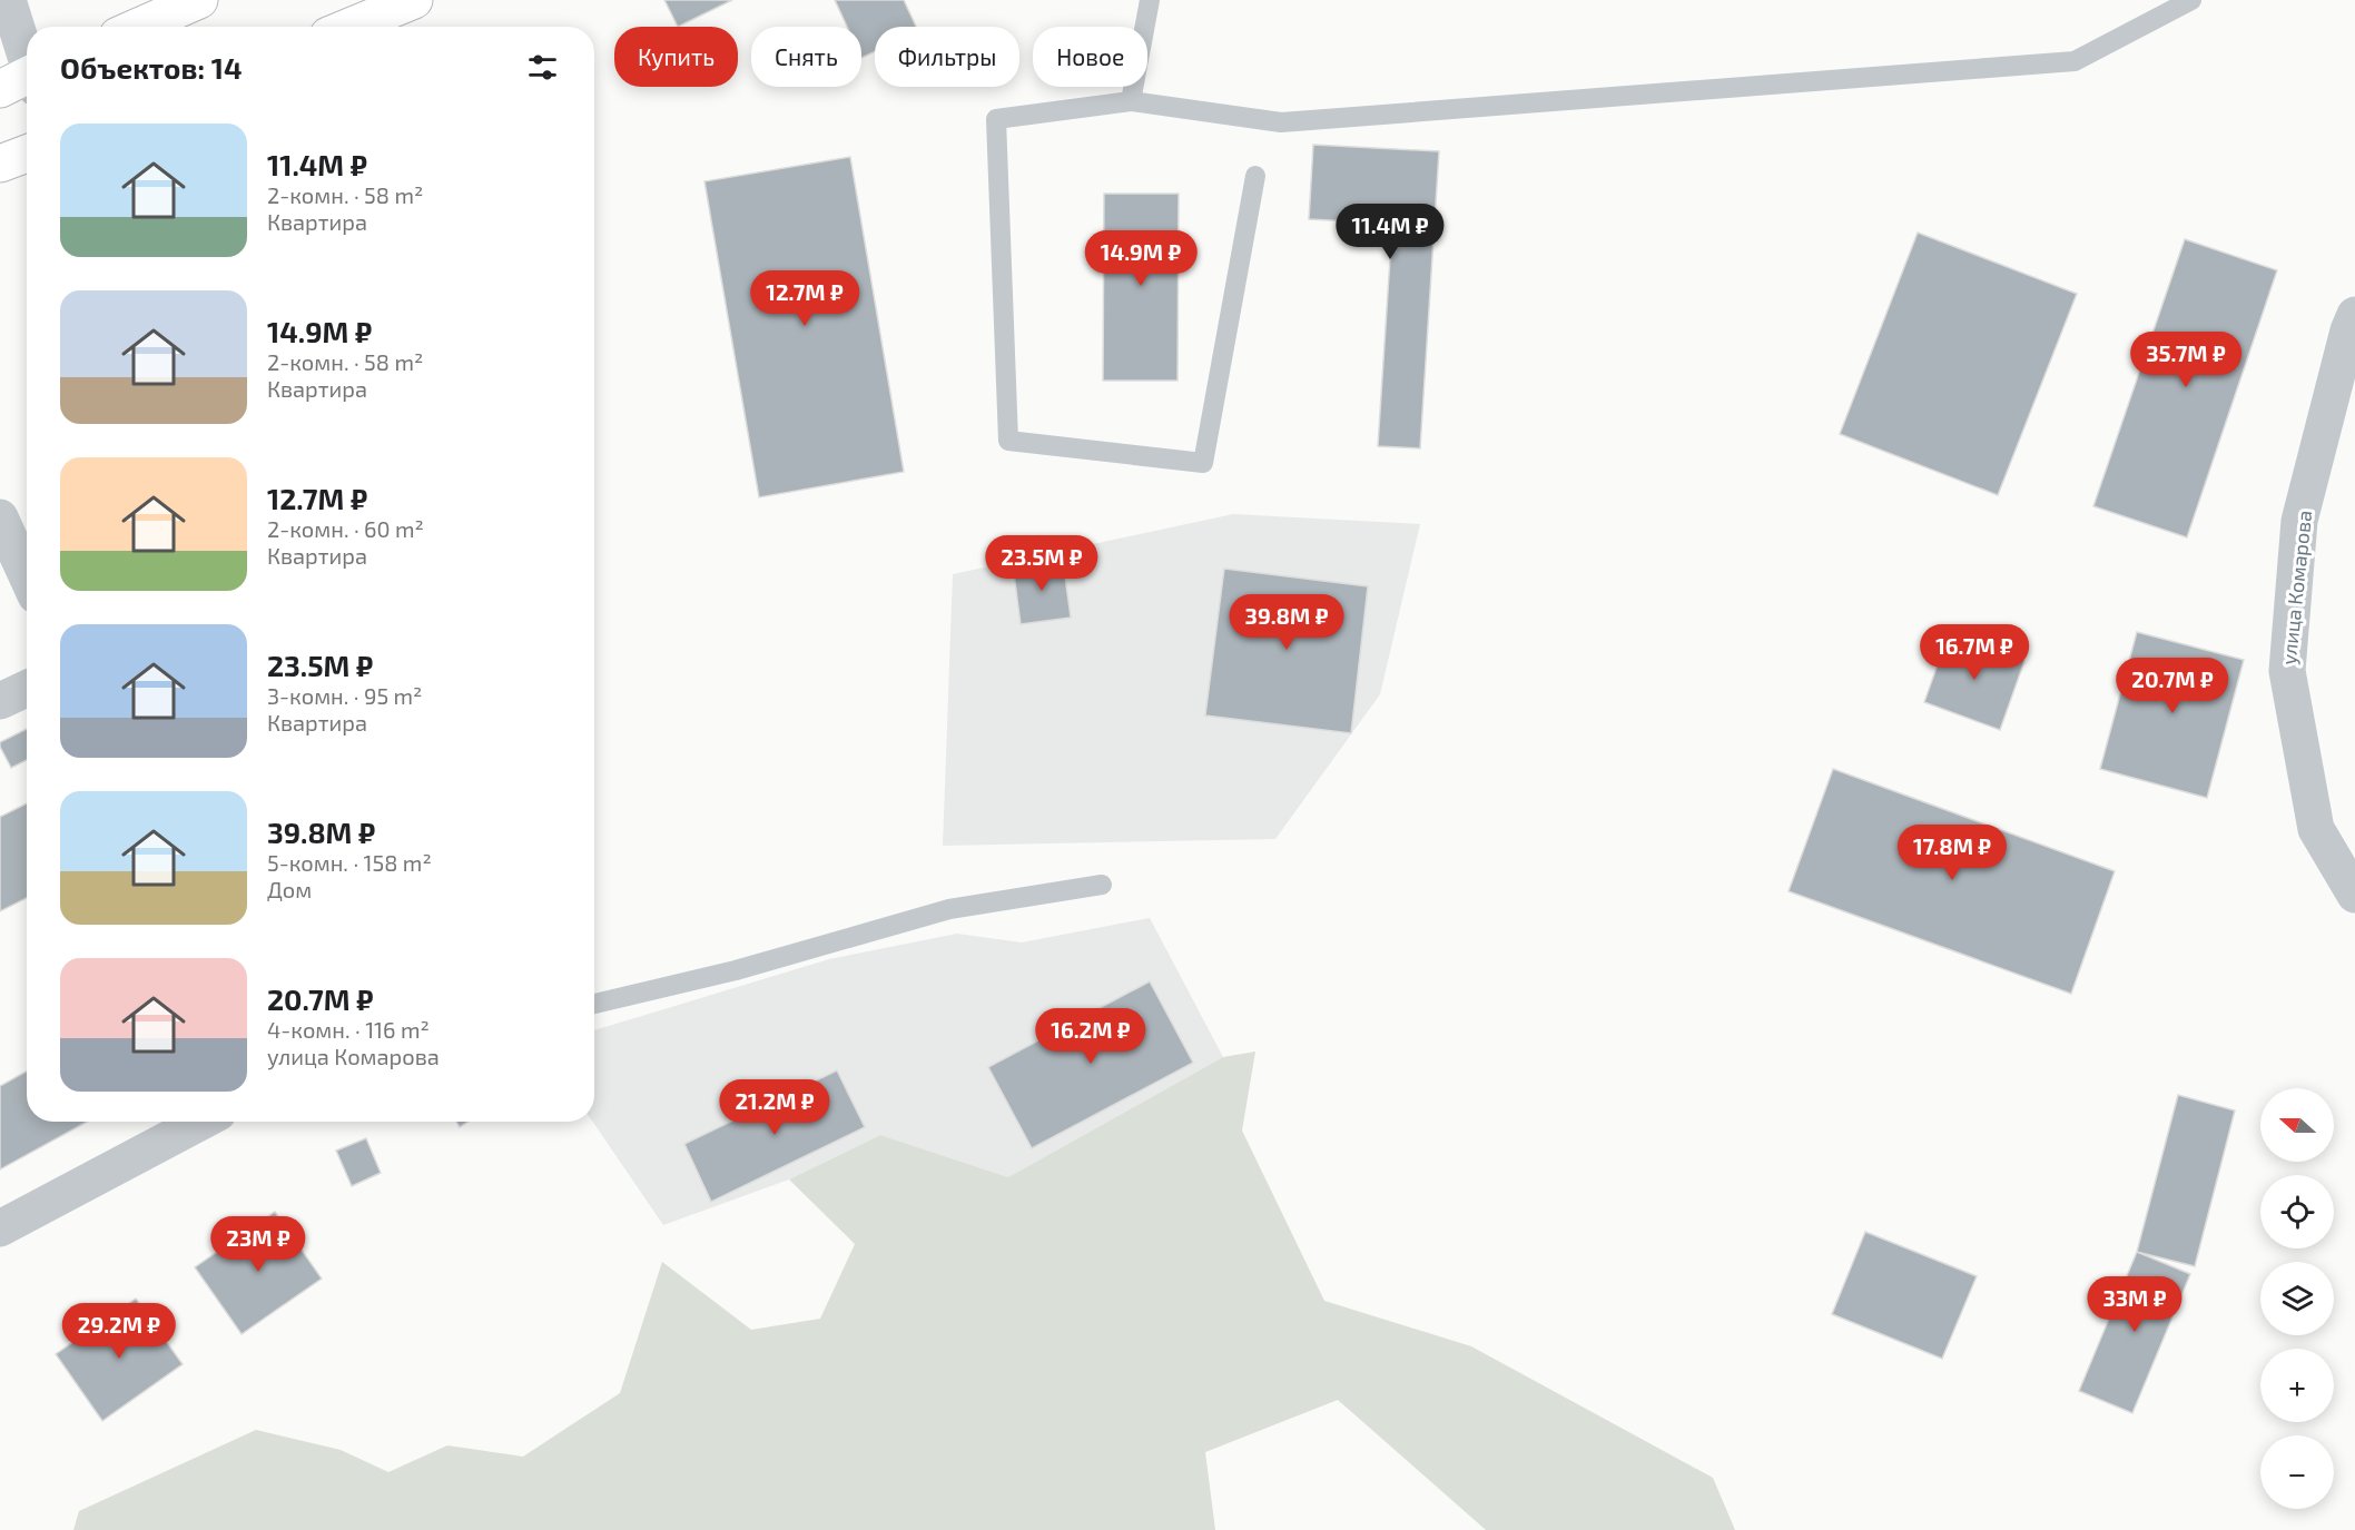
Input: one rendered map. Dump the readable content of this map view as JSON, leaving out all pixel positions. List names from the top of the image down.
{
  "streets": {
    "street": ["улица Комарова"]
  },
  "north": "left",
  "page": {
    "chip": [
      "Купить",
      "Снять",
      "Фильтры",
      "Новое"
    ],
    "heading": "Объектов: 14",
    "list": [
      {
        "name": "11.4M ₽",
        "note": "2-комн. · 58 m² · Квартира"
      },
      {
        "name": "14.9M ₽",
        "note": "2-комн. · 58 m² · Квартира"
      },
      {
        "name": "12.7M ₽",
        "note": "2-комн. · 60 m² · Квартира"
      },
      {
        "name": "23.5M ₽",
        "note": "3-комн. · 95 m² · Квартира"
      },
      {
        "name": "39.8M ₽",
        "note": "5-комн. · 158 m² · Дом"
      },
      {
        "name": "20.7M ₽",
        "note": "4-комн. · 116 m² · улица Комарова"
      }
    ],
    "price": [
      "11.4M ₽",
      "14.9M ₽",
      "12.7M ₽",
      "35.7M ₽",
      "23.5M ₽",
      "39.8M ₽",
      "16.7M ₽",
      "20.7M ₽",
      "17.8M ₽",
      "16.2M ₽",
      "21.2M ₽",
      "23M ₽",
      "33M ₽",
      "29.2M ₽"
    ],
    "map_buttons": ["+", "−"]
  }
}
